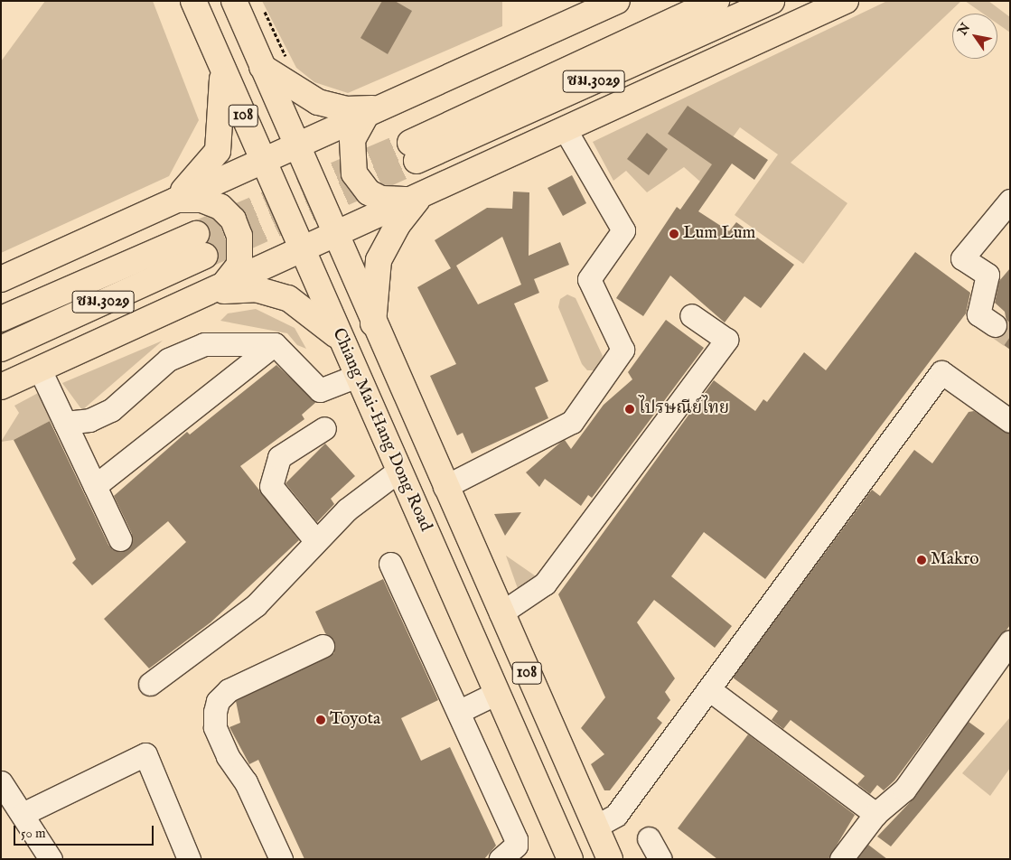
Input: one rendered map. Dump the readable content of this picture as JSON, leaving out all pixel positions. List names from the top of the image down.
{
  "streets": {
    "main road": ["ชม.3029", "108", "Chiang Mai-Hang Dong Road"]
  },
  "places": [
    "Lum Lum",
    "ไปรษณีย์ไทย",
    "Makro",
    "Toyota"
  ],
  "scale_bar": "50 m",
  "north": "top left"
}
